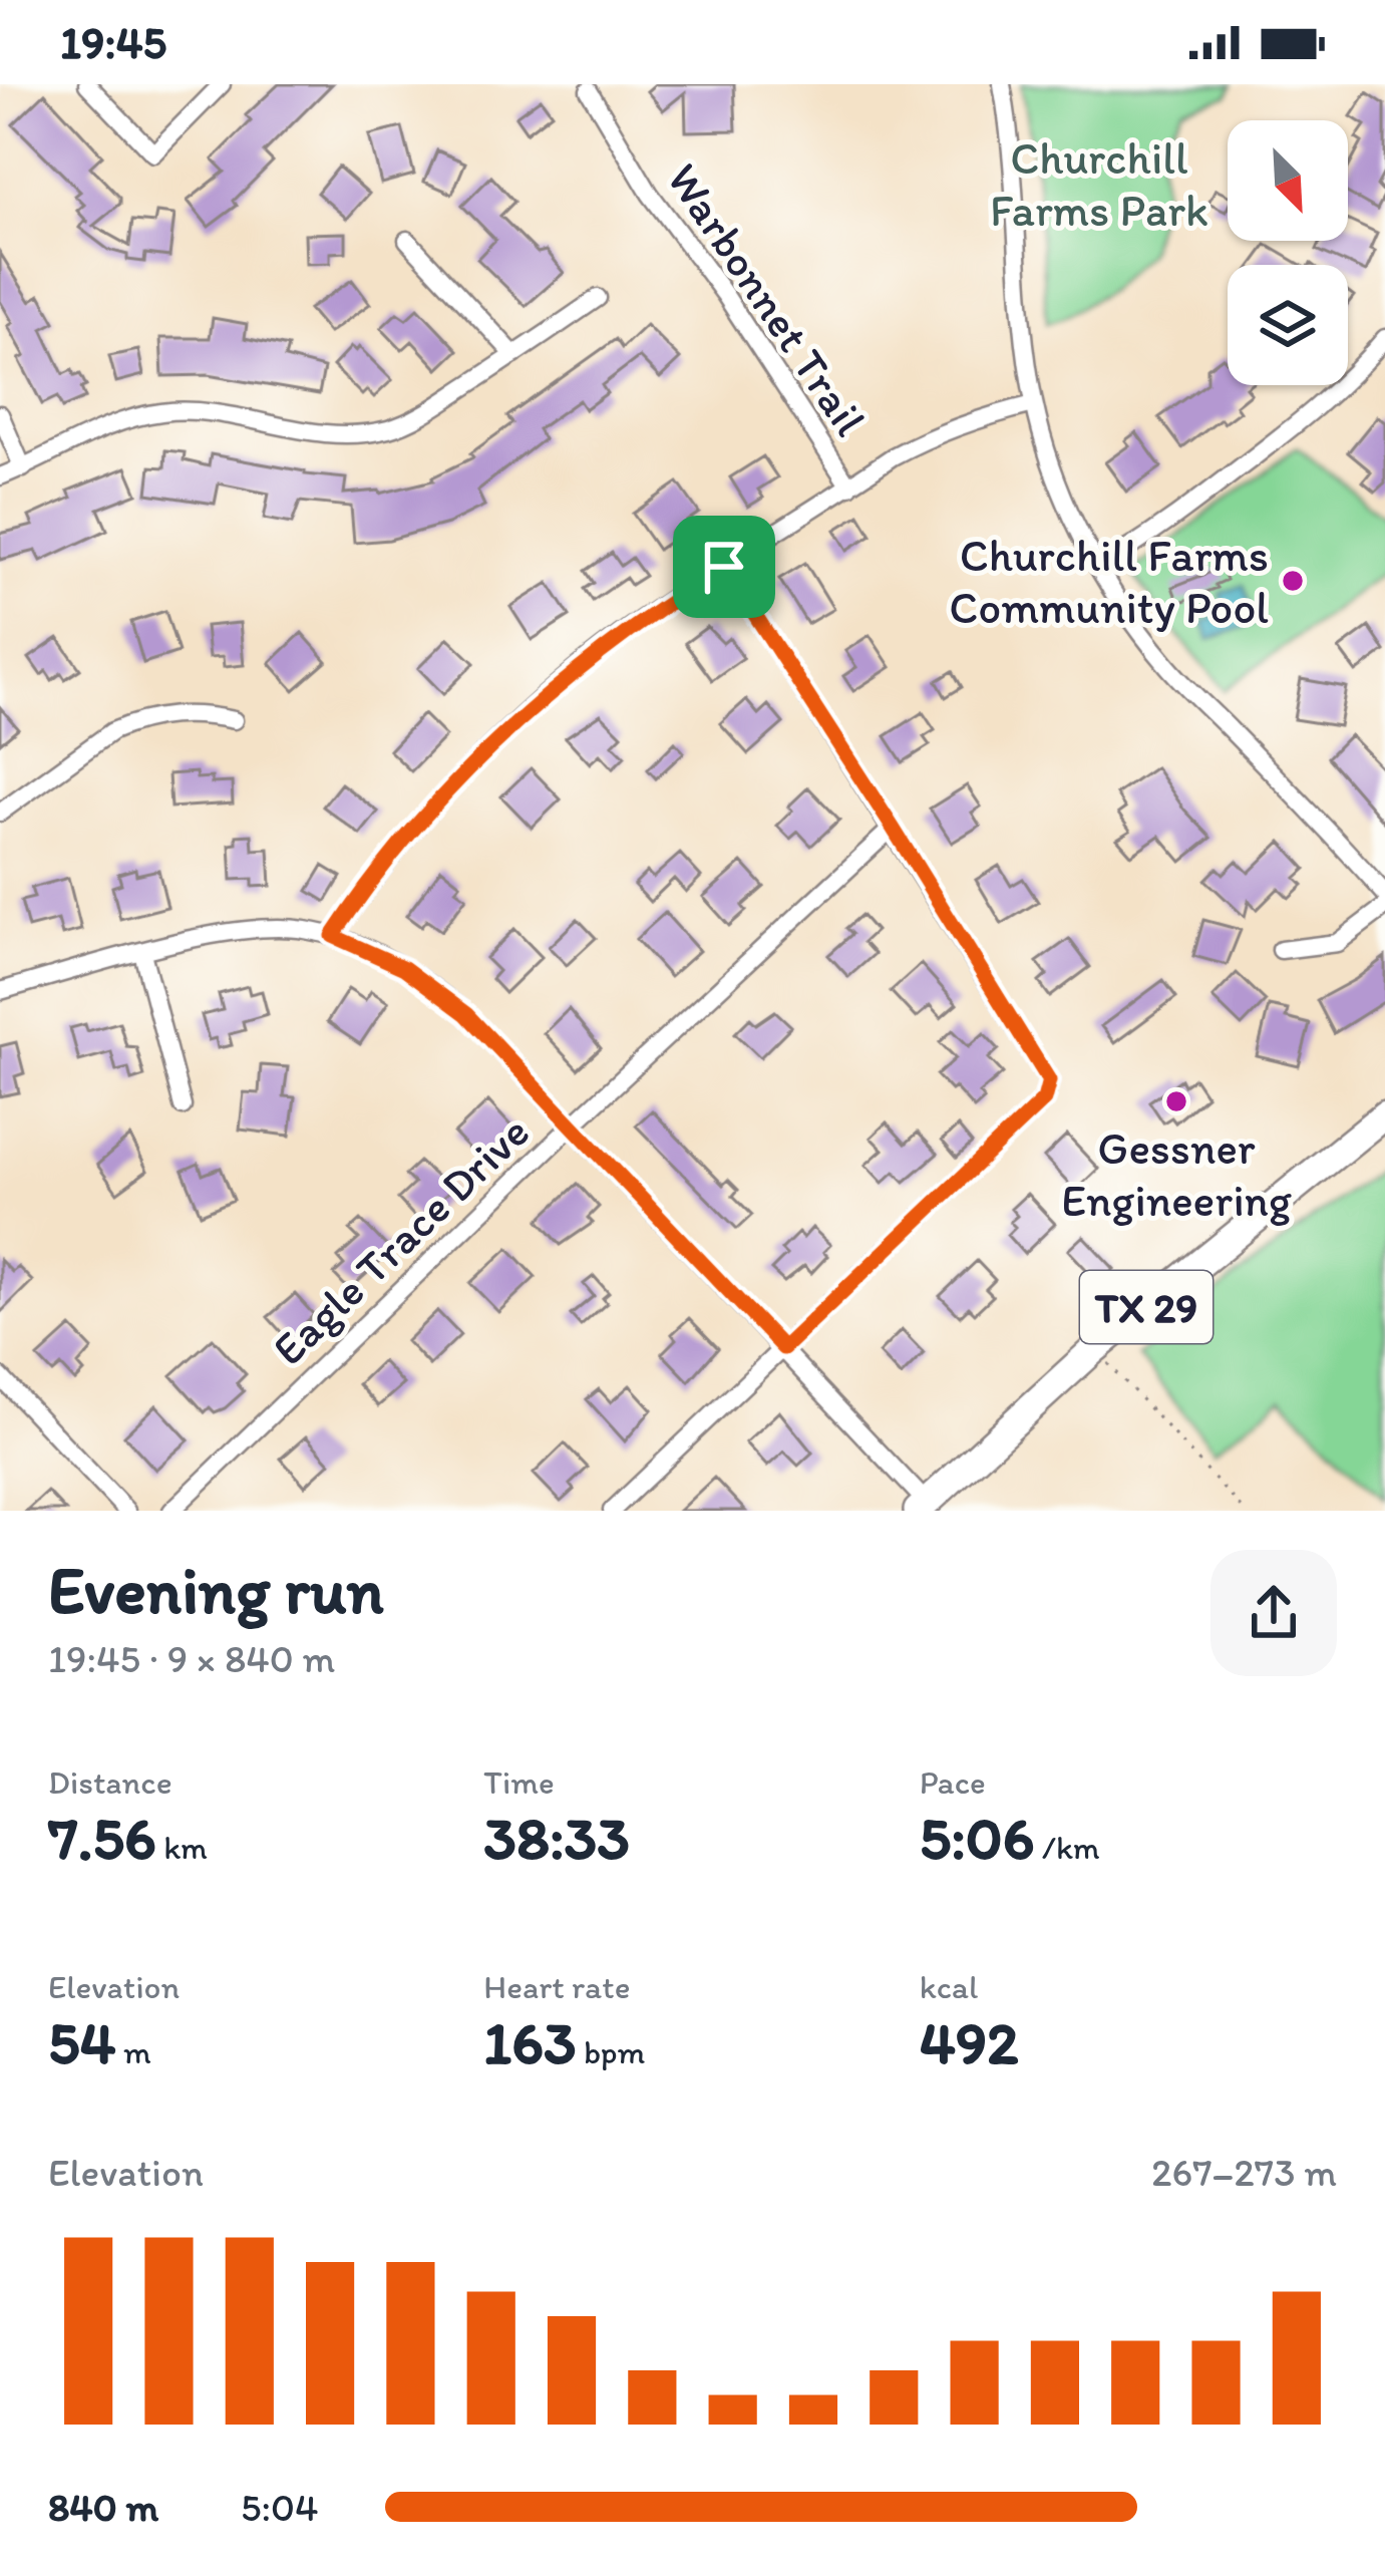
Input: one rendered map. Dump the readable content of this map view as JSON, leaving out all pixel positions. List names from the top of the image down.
{
  "streets": {
    "main road": ["TX 29"],
    "street": ["Warbonnet Trail", "Eagle Trace Drive"]
  },
  "parks": ["Churchill Farms Park"],
  "places": ["Churchill Farms Community Pool", "Gessner Engineering"],
  "north": "bottom right",
  "page": {
    "status": "19:45",
    "heading": ["Evening run", "19:45 · 9 × 840 m"],
    "stats": [
      ["Distance", "7.56 km"],
      ["Time", "38:33"],
      ["Pace", "5:06 /km"],
      ["Elevation", "54 m"],
      ["Heart rate", "163 bpm"],
      ["kcal", "492"]
    ],
    "chart": ["Elevation", "267–273 m"],
    "list": [
      {
        "name": "840 m",
        "note": "5:04"
      }
    ]
  }
}
